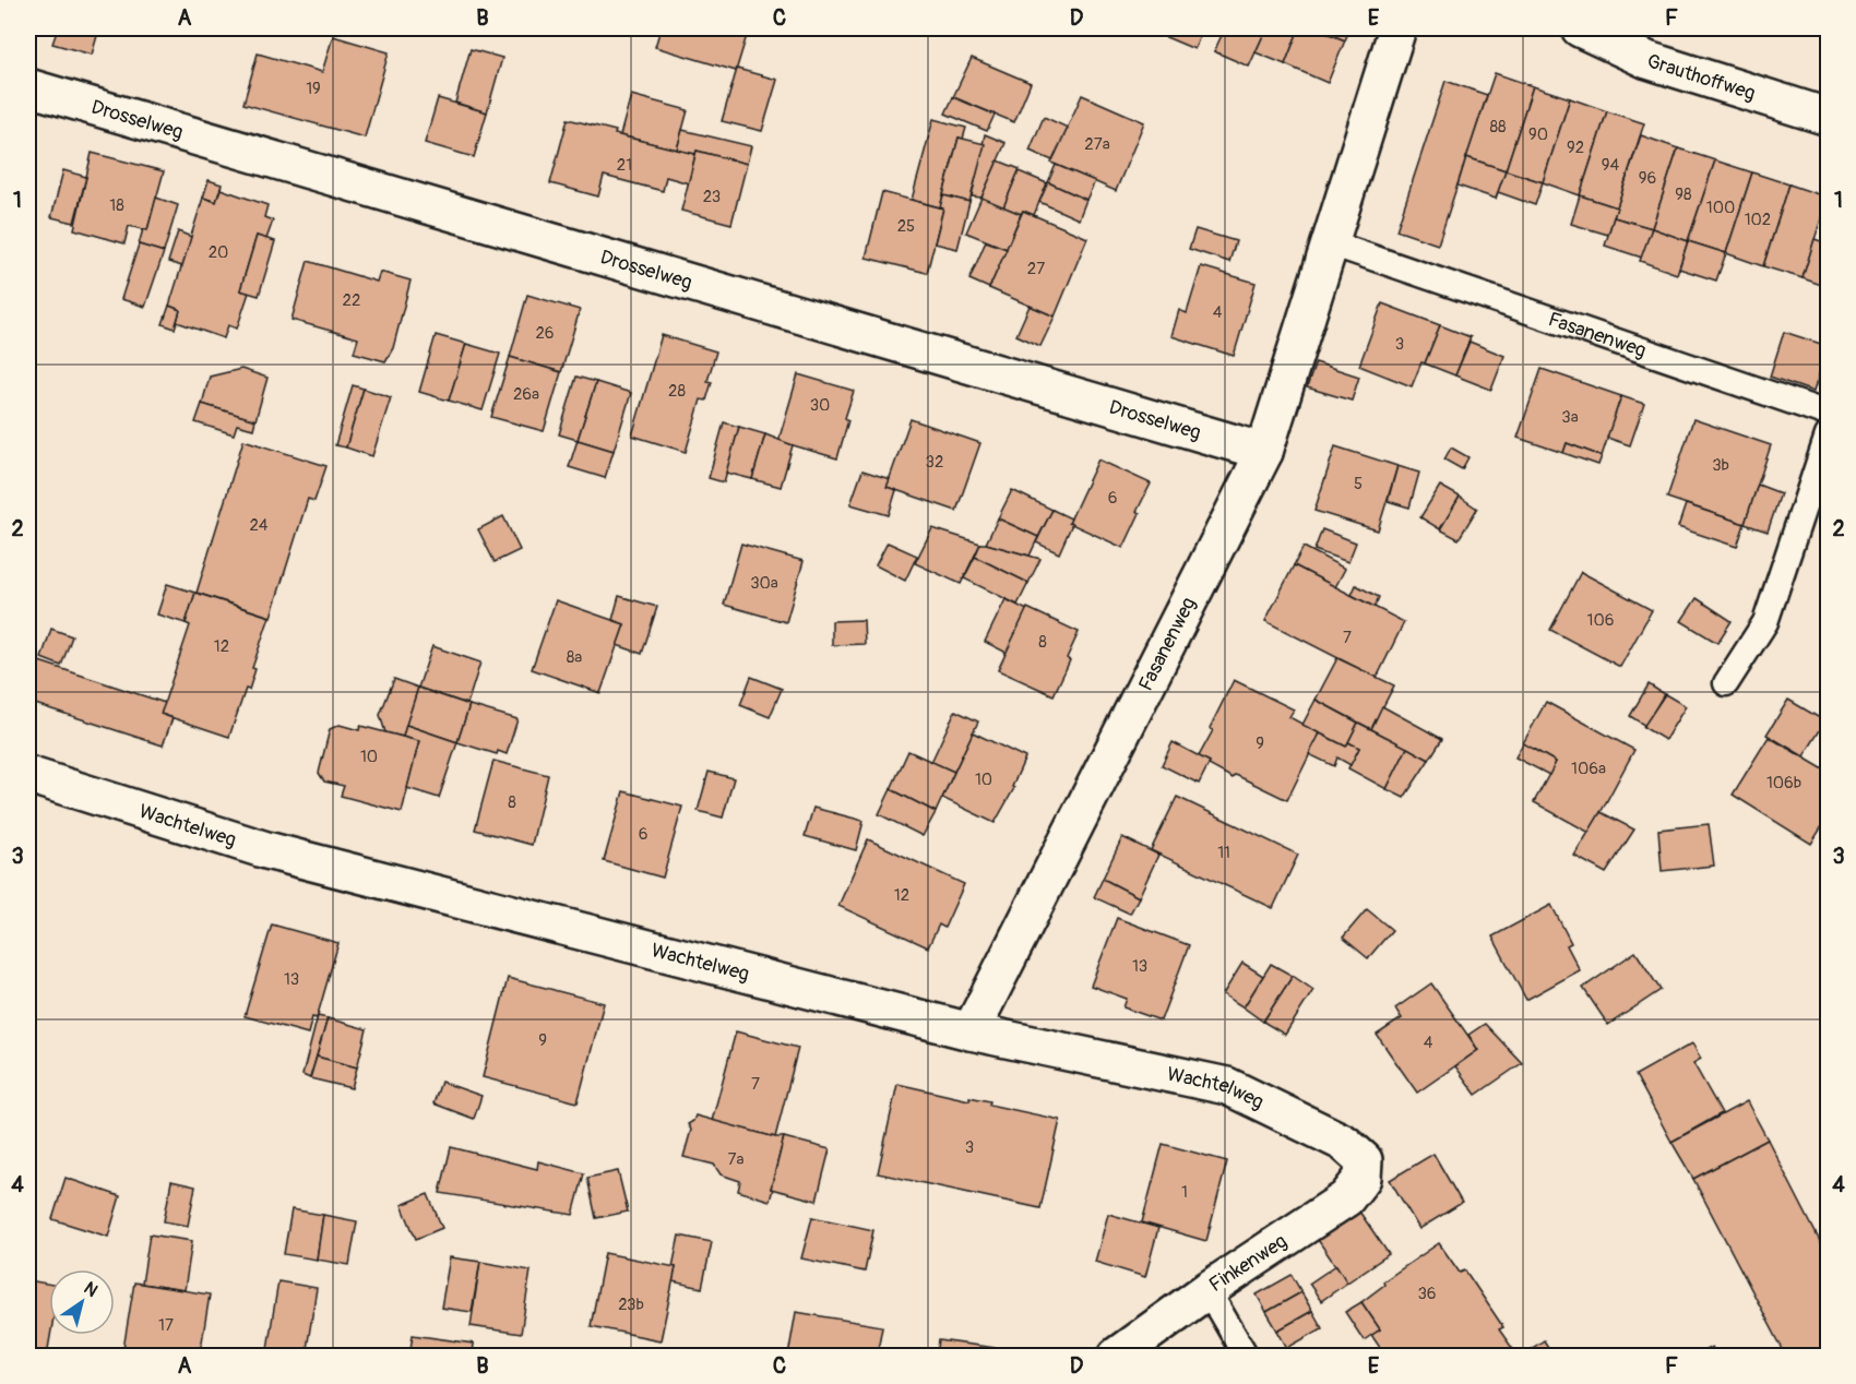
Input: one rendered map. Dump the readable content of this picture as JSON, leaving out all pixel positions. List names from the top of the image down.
{
  "streets": {
    "street": [
      "Grauthoffweg",
      "Drosselweg",
      "Fasanenweg",
      "Wachtelweg",
      "Finkenweg"
    ]
  },
  "crossings": [
    ["Drosselweg", "Fasanenweg"],
    ["Fasanenweg", "Wachtelweg"],
    ["Wachtelweg", "Finkenweg"]
  ],
  "house_numbers": [
    "19",
    "88",
    "90",
    "27a",
    "92",
    "21",
    "94",
    "96",
    "98",
    "23",
    "18",
    "100",
    "102",
    "25",
    "20",
    "27",
    "22",
    "4",
    "26",
    "3",
    "28",
    "26a",
    "30",
    "3a",
    "32",
    "3b",
    "5",
    "6",
    "24",
    "30a",
    "106",
    "7",
    "8",
    "12",
    "8a",
    "9",
    "10",
    "106a",
    "10",
    "106b",
    "8",
    "6",
    "11",
    "12",
    "13",
    "13",
    "9",
    "4",
    "7",
    "3",
    "7a",
    "1",
    "36",
    "23b",
    "17"
  ],
  "north": "top right",
  "grid": {
    "columns": [
      "A",
      "B",
      "C",
      "D",
      "E",
      "F"
    ],
    "rows": [
      "1",
      "2",
      "3",
      "4"
    ]
  }
}
